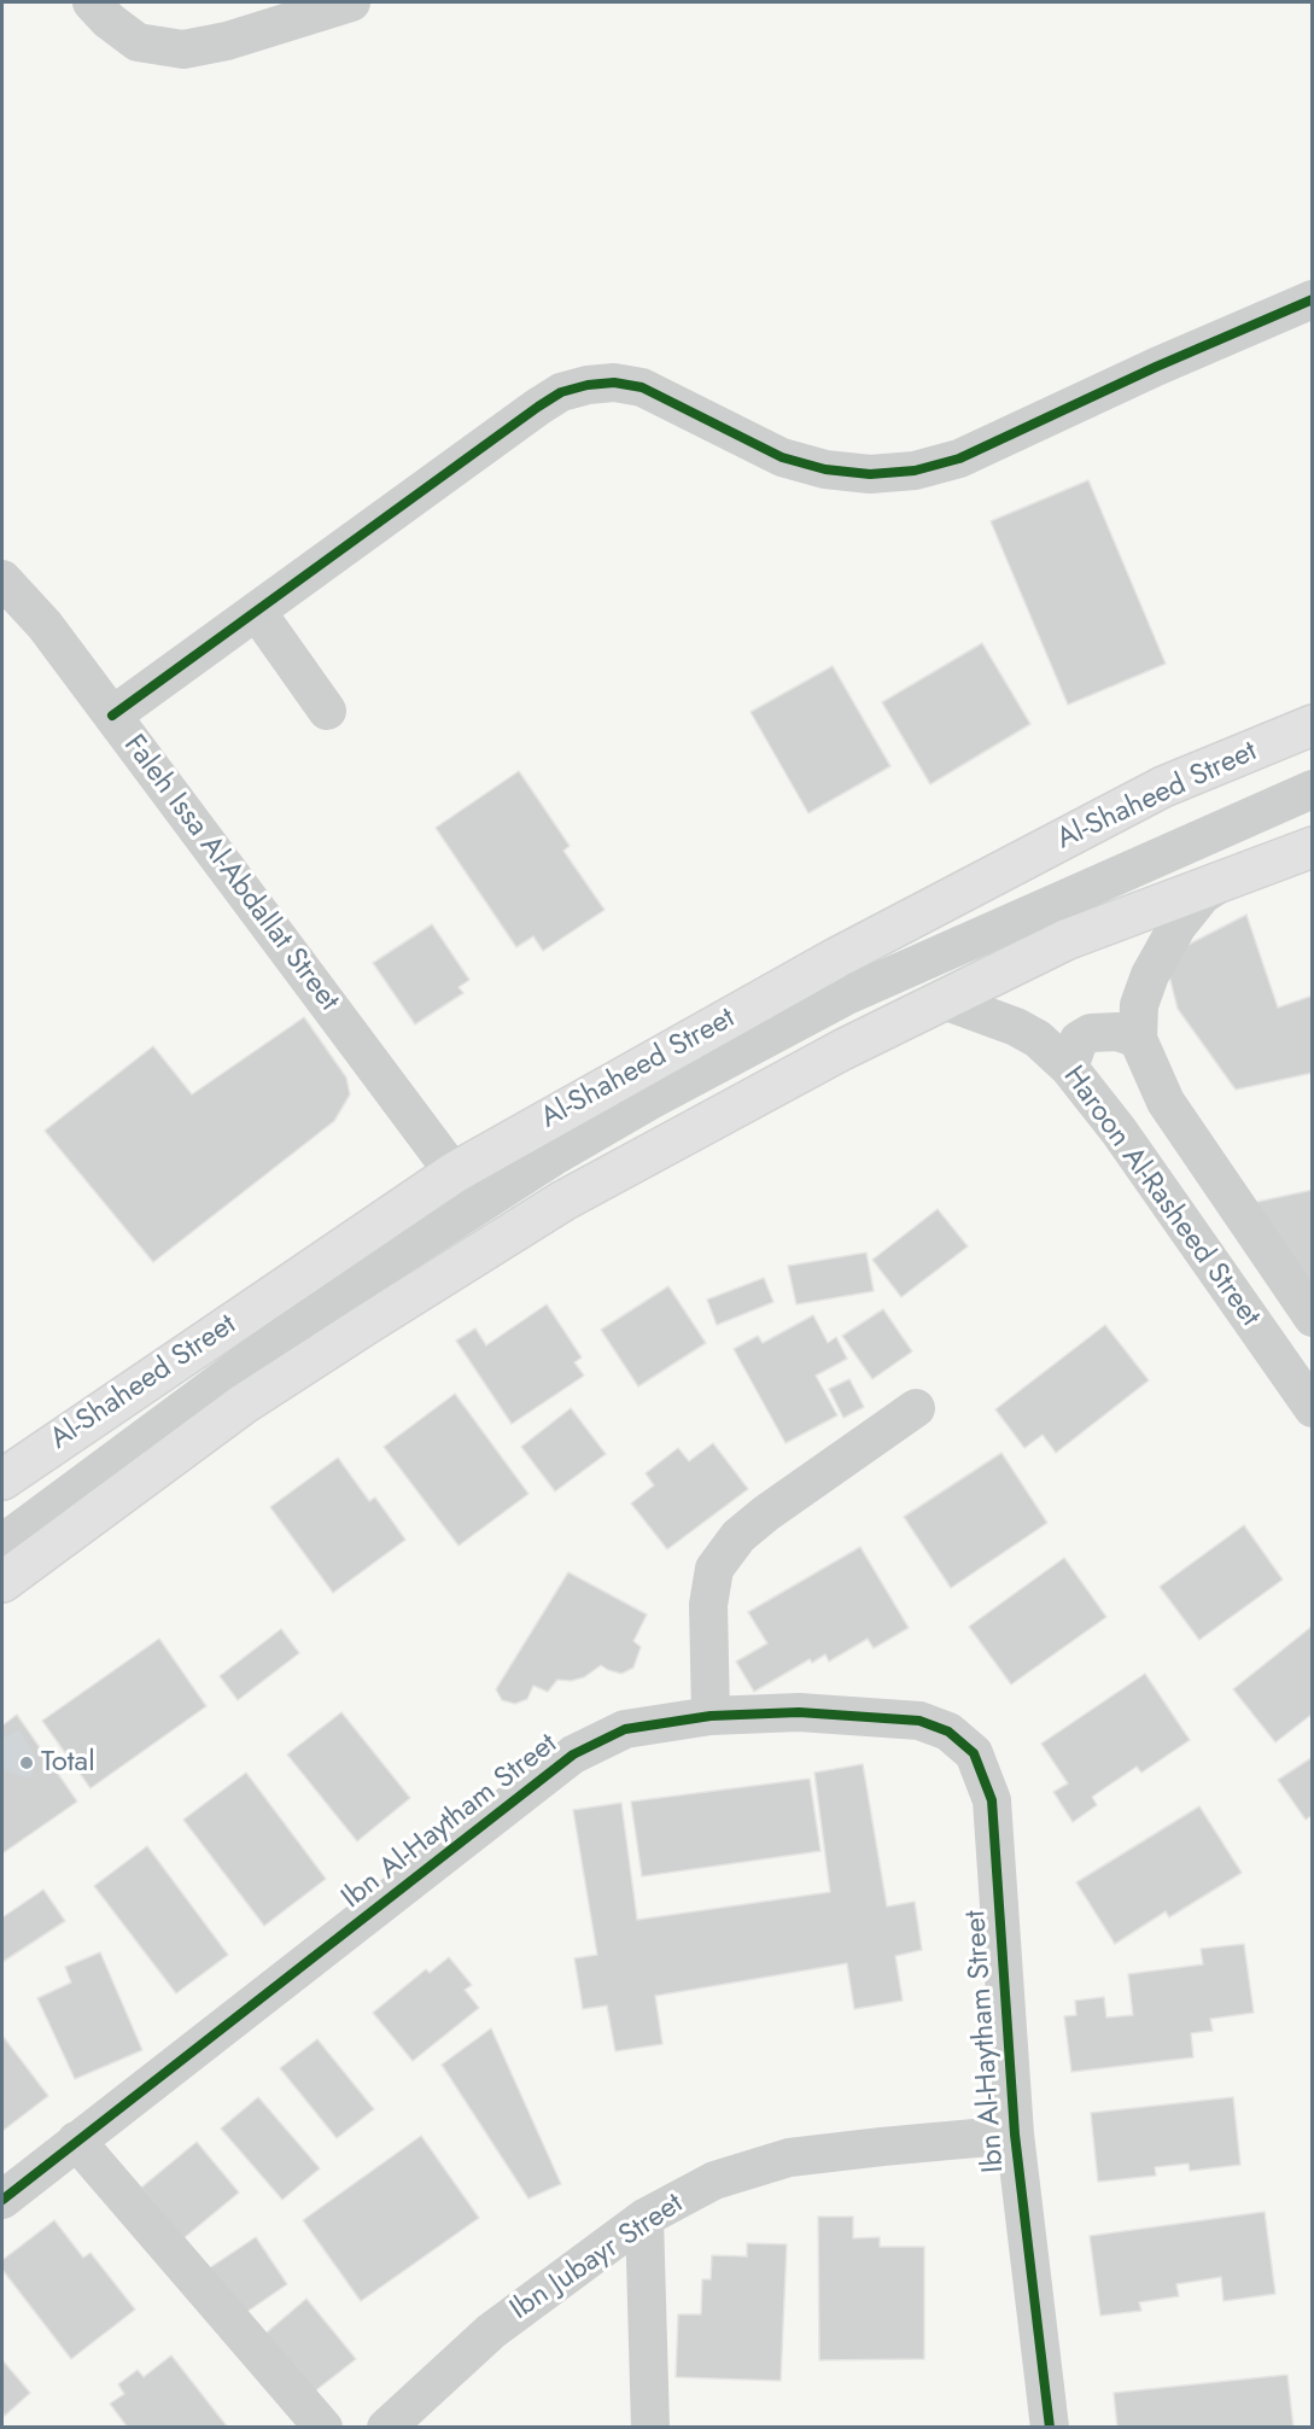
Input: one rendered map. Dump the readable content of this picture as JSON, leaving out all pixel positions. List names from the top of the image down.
{
  "streets": {
    "highway": ["Al-Shaheed Street"],
    "street": [
      "Faleh Issa Al-Abdallat Street",
      "Haroon Al-Rasheed Street",
      "Ibn Al-Haytham Street",
      "Ibn Jubayr Street"
    ]
  },
  "crossings": [
    ["Al-Shaheed Street", "Faleh Issa Al-Abdallat Street"],
    ["Ibn Al-Haytham Street", "Ibn Jubayr Street"]
  ],
  "places": ["Total"]
}
